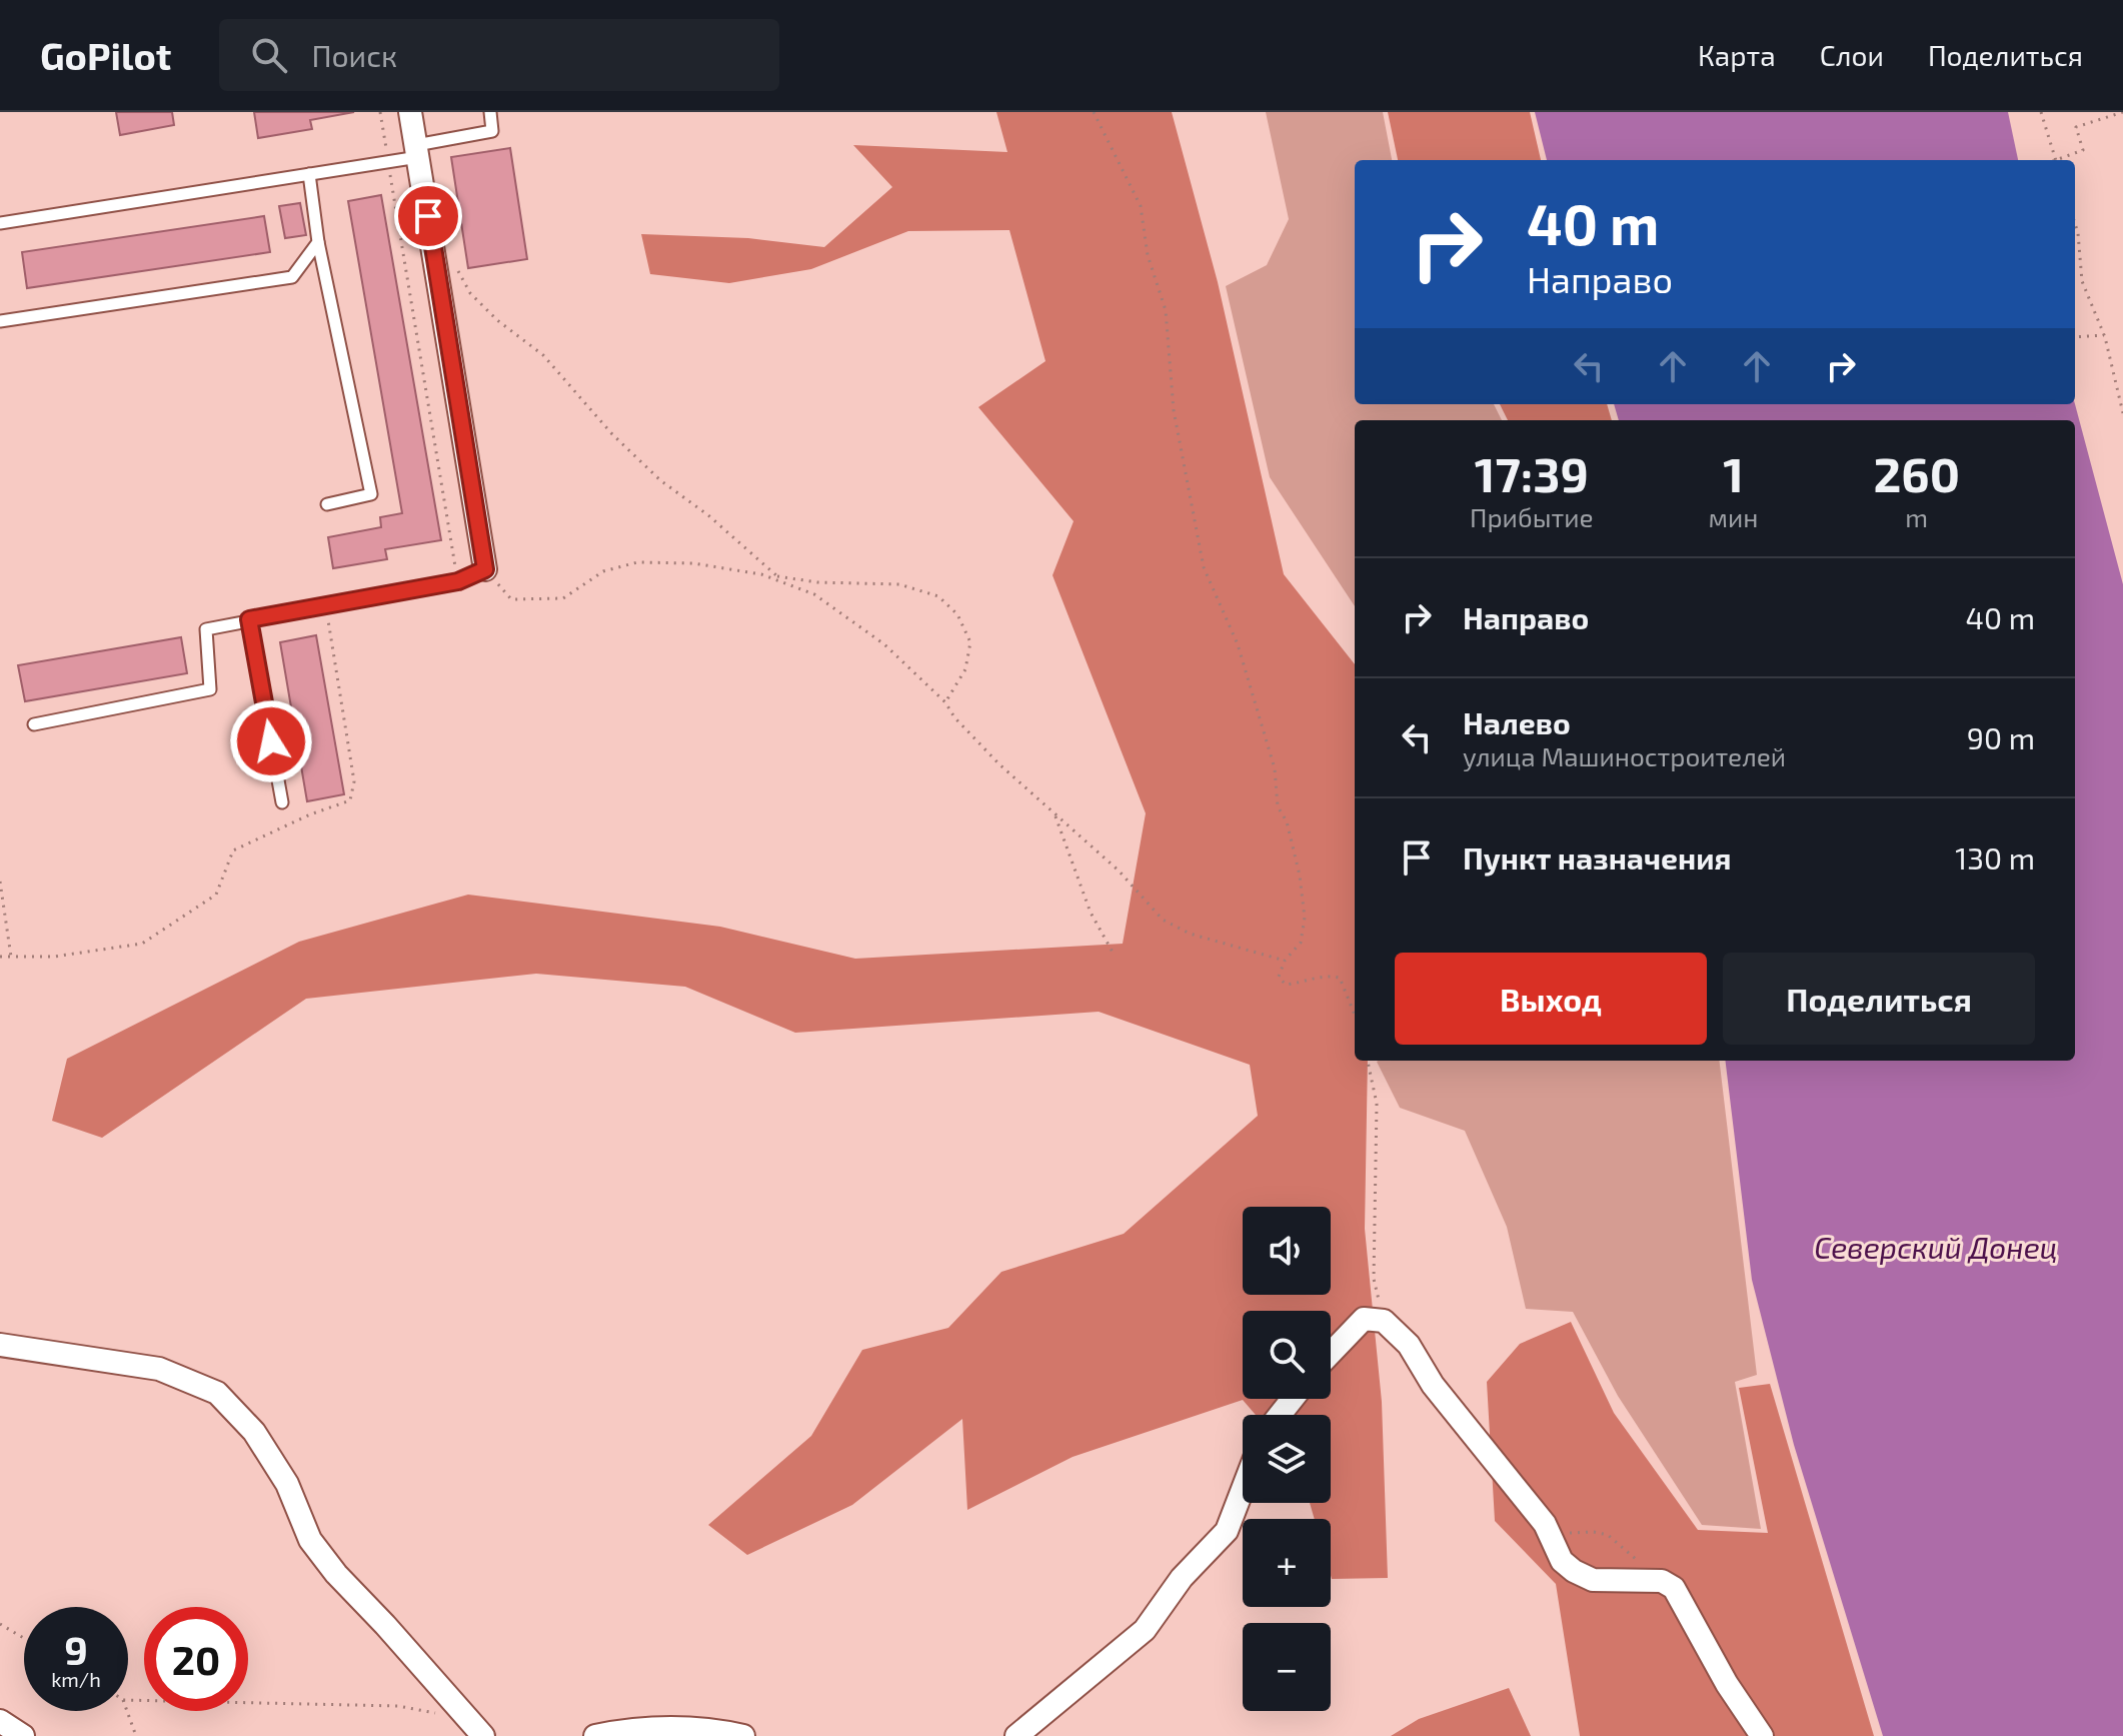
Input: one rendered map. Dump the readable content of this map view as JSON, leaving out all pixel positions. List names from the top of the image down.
{
  "water": ["Северский Донец"],
  "page": {
    "header": "GoPilot",
    "search": "Поиск",
    "nav": ["Карта", "Слои", "Поделиться"],
    "turn": ["40 m", "Направо"],
    "eta": [
      "17:39",
      "Прибытие",
      "1",
      "мин",
      "260",
      "m"
    ],
    "list": [
      {
        "name": "Направо",
        "value": "40 m"
      },
      {
        "name": "Налево",
        "note": "улица Машиностроителей",
        "value": "90 m"
      },
      {
        "name": "Пункт назначения",
        "value": "130 m"
      }
    ],
    "buttons": ["Выход", "Поделиться"],
    "map_buttons": ["+", "−"],
    "speed": "9 km/h",
    "limit": "20"
  }
}
